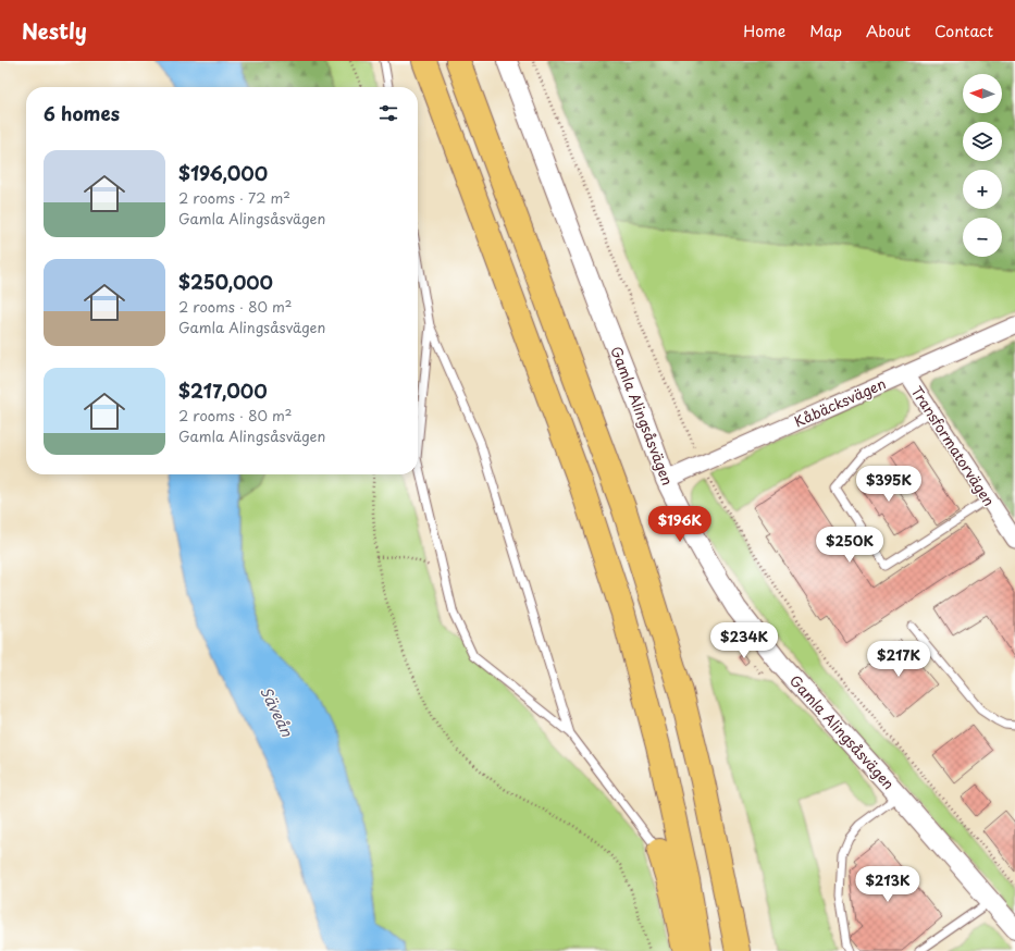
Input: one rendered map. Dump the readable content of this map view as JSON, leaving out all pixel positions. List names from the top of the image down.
{
  "streets": {
    "street": ["Kåbäcksvägen", "Gamla Alingsåsvägen", "Transformatorvägen"]
  },
  "crossings": [
    ["Kåbäcksvägen", "Gamla Alingsåsvägen"],
    ["Kåbäcksvägen", "Transformatorvägen"]
  ],
  "water": ["Säveån"],
  "north": "left",
  "page": {
    "header": "Nestly",
    "nav": [
      "Home",
      "Map",
      "About",
      "Contact"
    ],
    "map_buttons": ["+", "−"],
    "heading": "6 homes",
    "list": [
      {
        "name": "$196,000",
        "note": "2 rooms · 72 m² · Gamla Alingsåsvägen"
      },
      {
        "name": "$250,000",
        "note": "2 rooms · 80 m² · Gamla Alingsåsvägen"
      },
      {
        "name": "$217,000",
        "note": "2 rooms · 80 m² · Gamla Alingsåsvägen"
      }
    ],
    "price": [
      "$395K",
      "$196K",
      "$250K",
      "$234K",
      "$217K",
      "$213K"
    ]
  }
}
